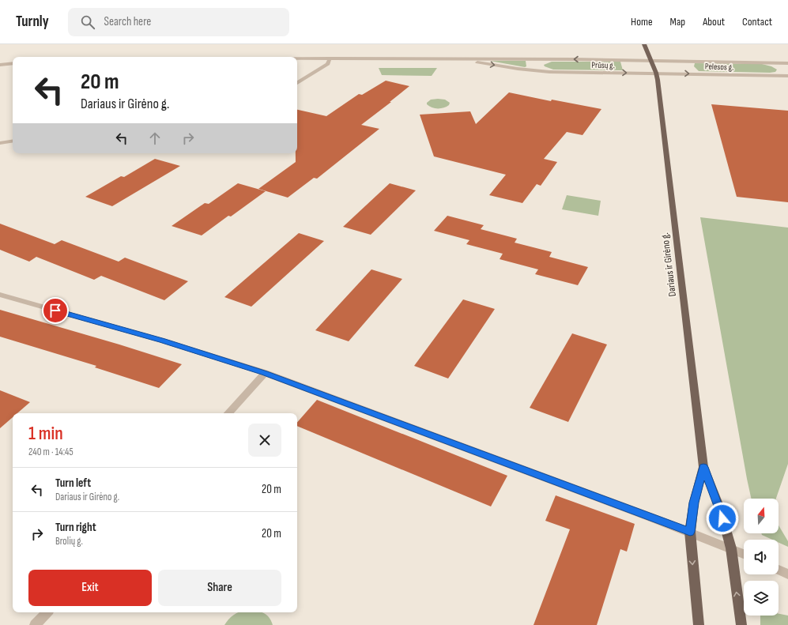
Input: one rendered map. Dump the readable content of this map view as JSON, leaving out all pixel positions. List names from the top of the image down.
{
  "streets": {
    "main road": ["Dariaus ir Girėno g."],
    "street": ["Prūsų g.", "Pelesos g."]
  },
  "crossings": [
    ["Prūsų g.", "Pelesos g."],
    ["Prūsų g.", "Dariaus ir Girėno g."],
    ["Pelesos g.", "Dariaus ir Girėno g."]
  ],
  "north": "top",
  "page": {
    "header": "Turnly",
    "search": "Search here",
    "nav": [
      "Home",
      "Map",
      "About",
      "Contact"
    ],
    "turn": ["20 m", "Dariaus ir Girėno g."],
    "heading": ["1 min", "240 m · 14:45"],
    "list": [
      {
        "name": "Turn left",
        "note": "Dariaus ir Girėno g.",
        "value": "20 m"
      },
      {
        "name": "Turn right",
        "note": "Brolių g.",
        "value": "20 m"
      }
    ],
    "buttons": ["Exit", "Share"]
  }
}
